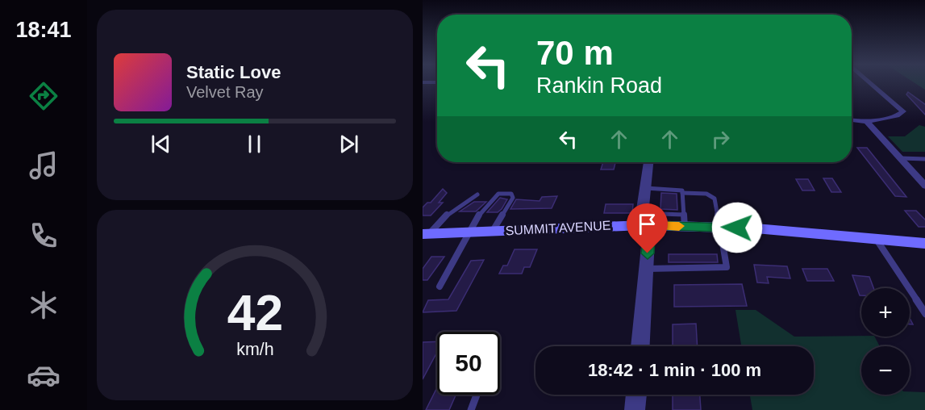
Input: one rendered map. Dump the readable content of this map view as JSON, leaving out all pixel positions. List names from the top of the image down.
{
  "streets": {
    "main road": ["SUMMIT AVENUE"]
  },
  "page": {
    "tabs": "18:41",
    "turn": ["70 m", "Rankin Road"],
    "song": ["Static Love", "Velvet Ray"],
    "map_buttons": ["+", "−"],
    "limit": "50",
    "trip": "18:42 · 1 min · 100 m",
    "gauge": ["42", "km/h"]
  }
}
